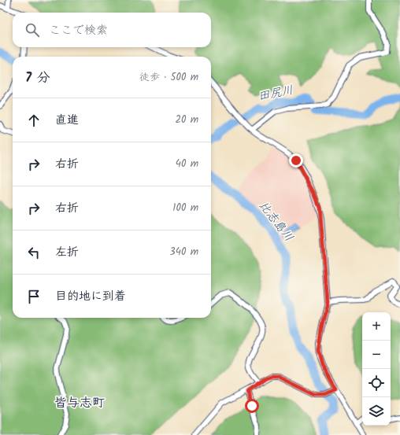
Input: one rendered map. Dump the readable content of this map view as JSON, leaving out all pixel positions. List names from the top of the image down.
{
  "districts": ["皆与志町"],
  "water": ["田尻川", "比志島川"],
  "page": {
    "search": "ここで検索",
    "heading": ["7 分", "徒歩 · 500 m"],
    "list": [
      ["直進", "20 m"],
      ["右折", "40 m"],
      ["右折", "100 m"],
      ["左折", "340 m"],
      "目的地に到着"
    ],
    "map_buttons": ["+", "−"]
  }
}
